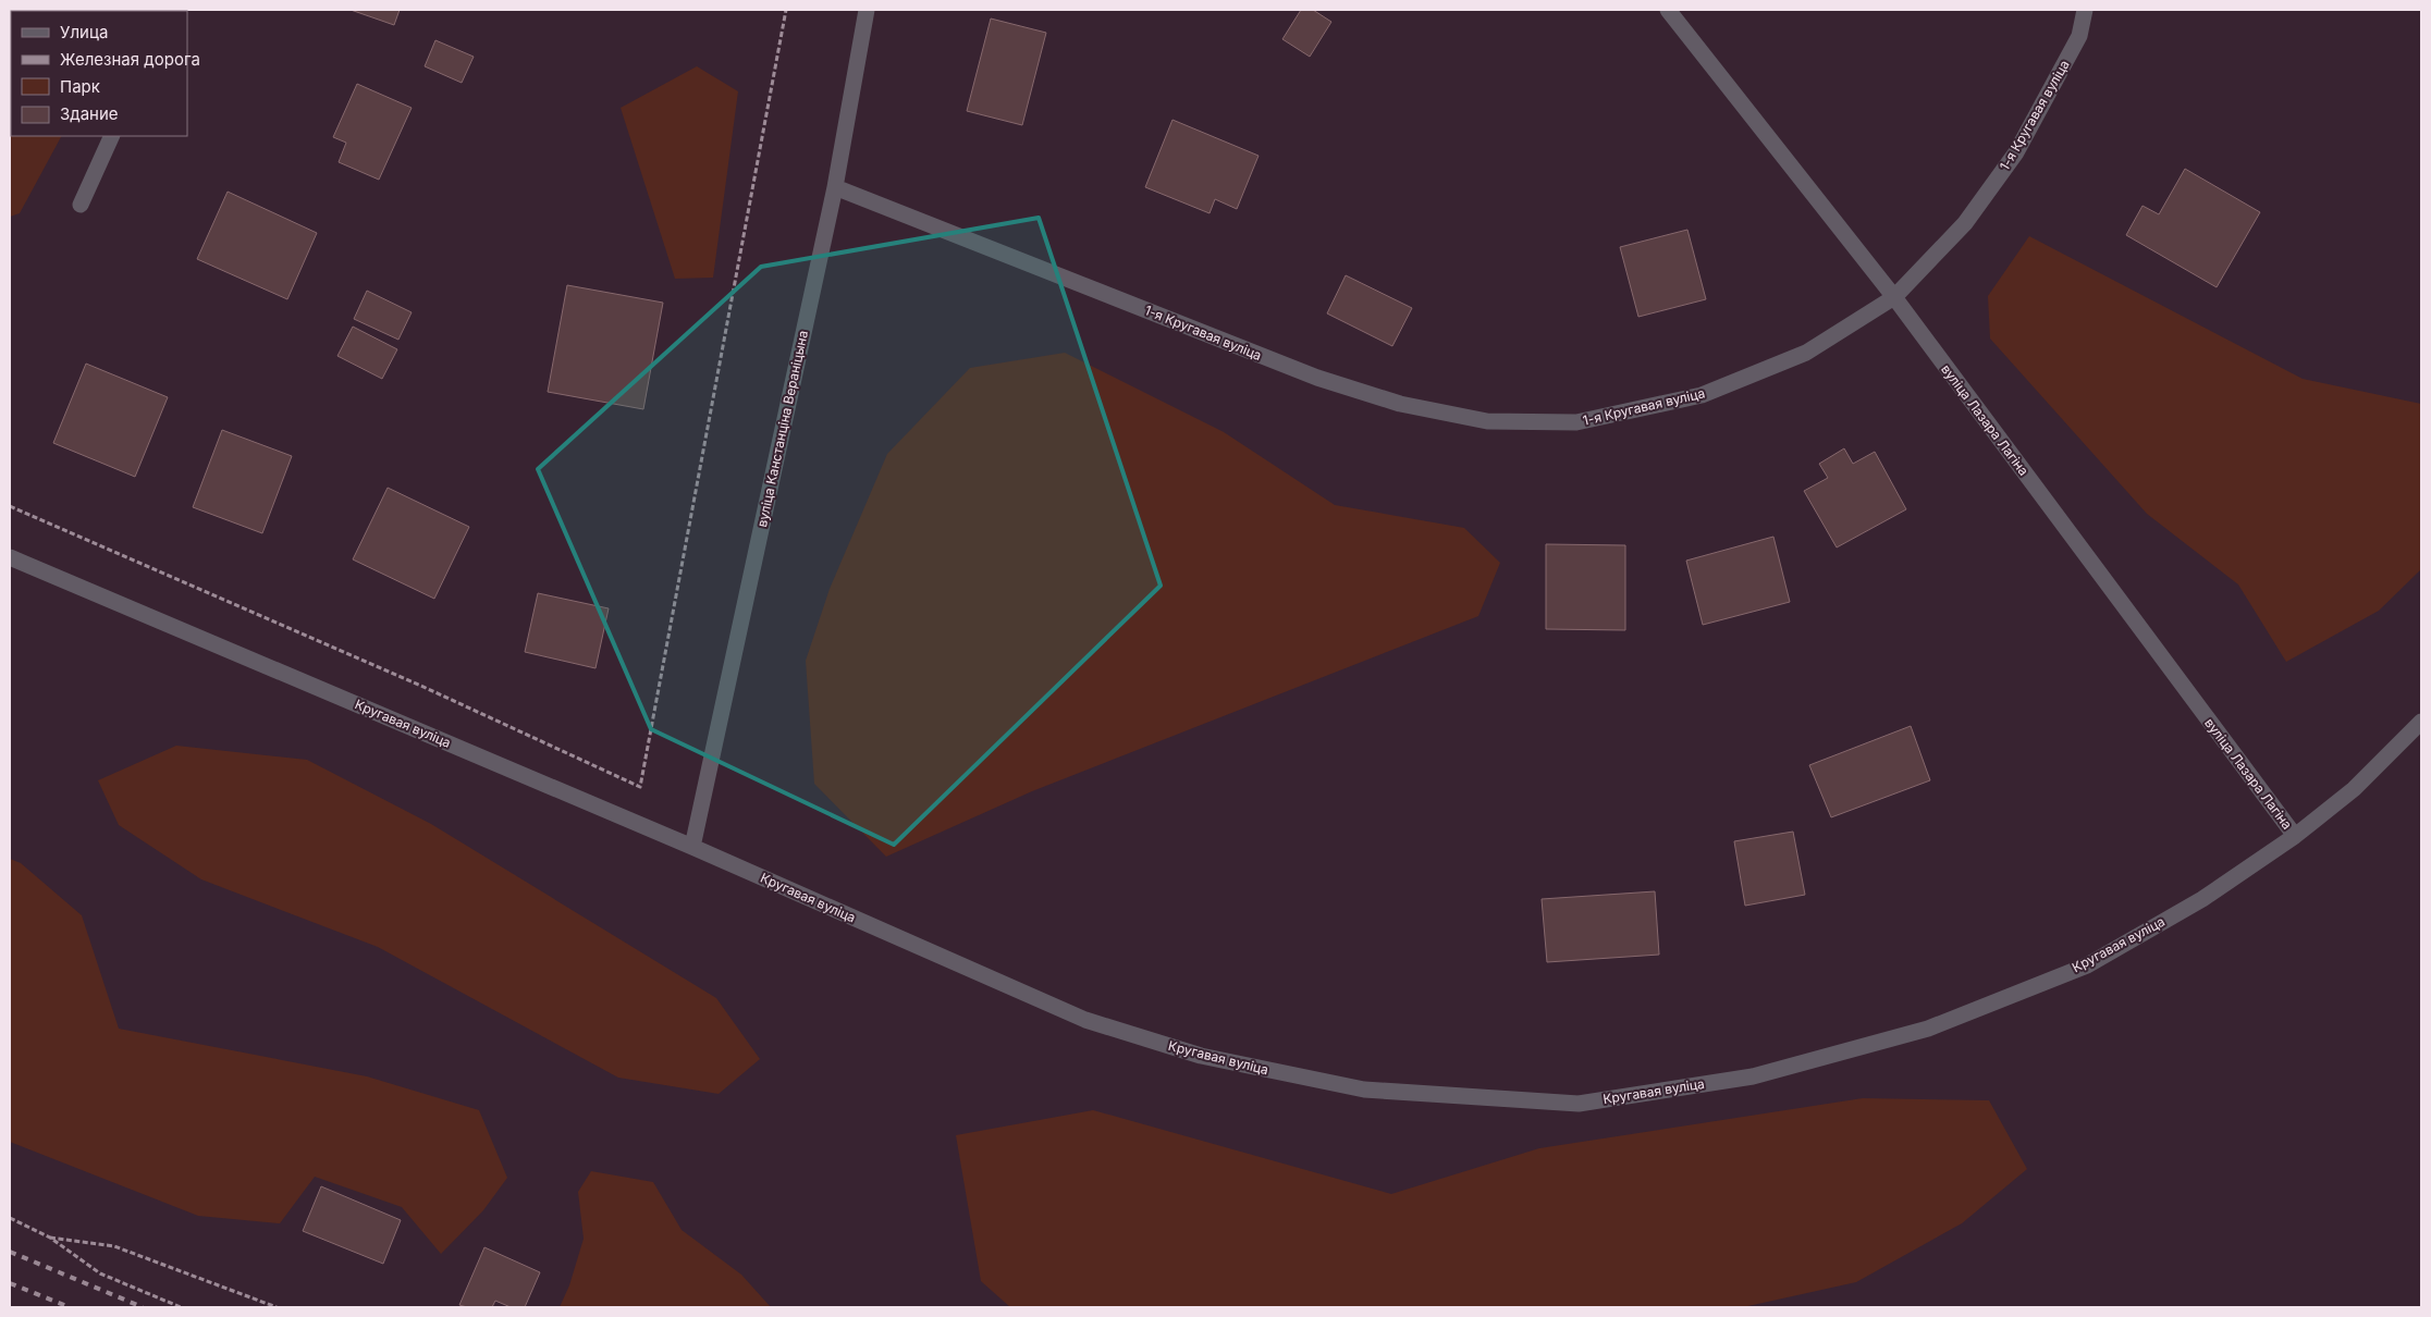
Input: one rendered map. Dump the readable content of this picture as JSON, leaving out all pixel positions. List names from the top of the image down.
{
  "streets": {
    "street": [
      "1-я Кругавая вуліца",
      "вуліца Лазара Лагіна",
      "вуліца Канстанціна Вераніцына",
      "Кругавая вуліца"
    ]
  },
  "crossings": [
    ["1-я Кругавая вуліца", "вуліца Лазара Лагіна"],
    ["1-я Кругавая вуліца", "вуліца Канстанціна Вераніцына"],
    ["вуліца Лазара Лагіна", "Кругавая вуліца"],
    ["вуліца Канстанціна Вераніцына", "Кругавая вуліца"]
  ],
  "legend": [
    "Улица",
    "Железная дорога",
    "Парк",
    "Здание"
  ]
}
